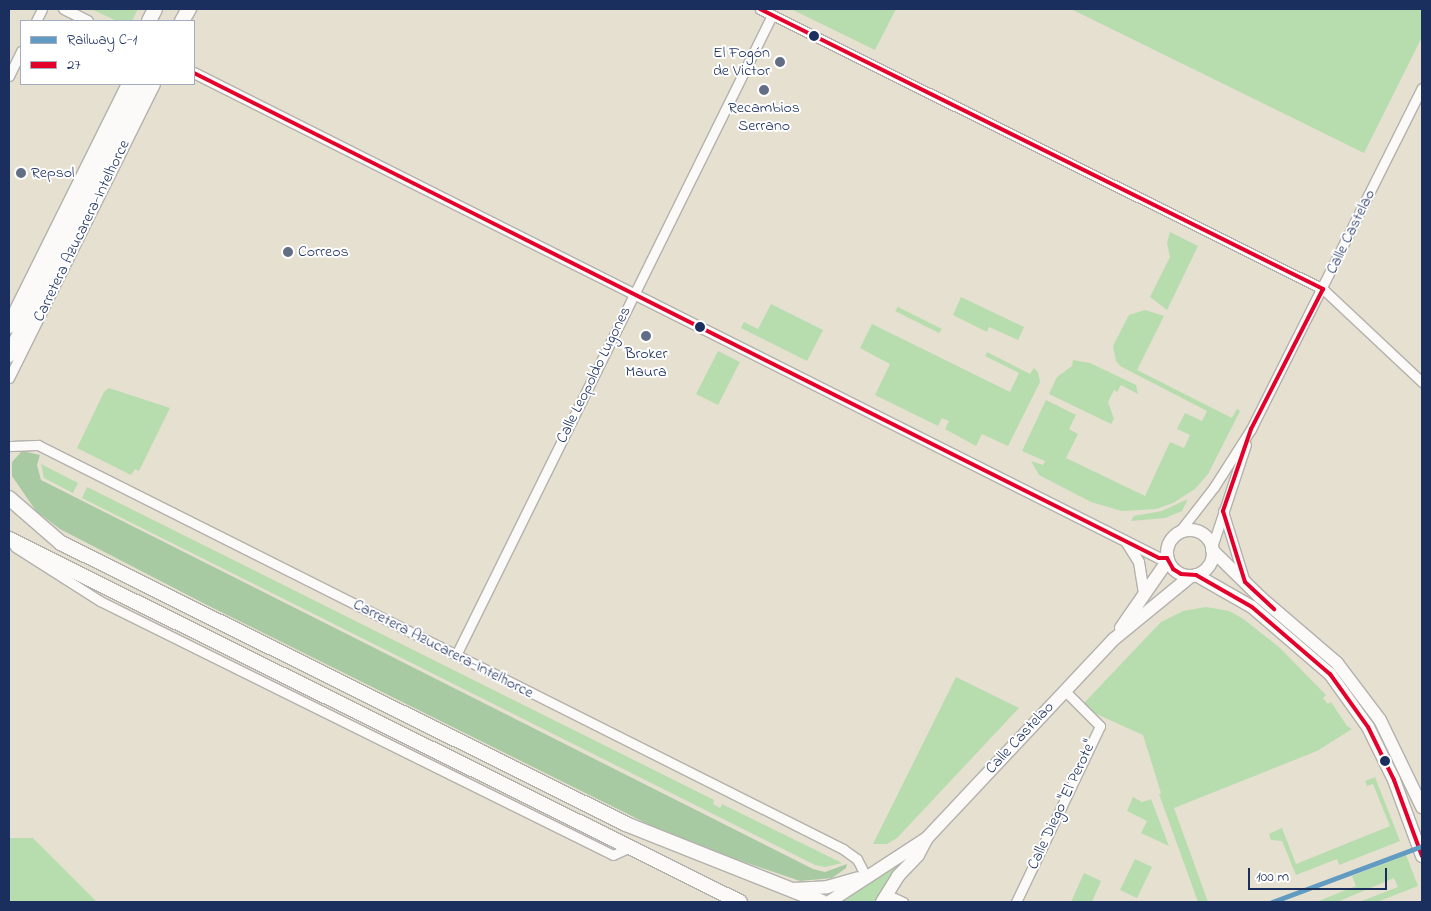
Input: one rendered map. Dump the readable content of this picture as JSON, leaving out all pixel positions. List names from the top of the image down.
{
  "streets": {
    "main road": ["Carretera Azucarera-Intelhorce", "Calle Castelao"],
    "street": ["Calle Leopoldo Lugones", "Calle Diego \"El Perote\""]
  },
  "crossings": [
    ["Carretera Azucarera-Intelhorce", "Calle Castelao"],
    ["Carretera Azucarera-Intelhorce", "Calle Leopoldo Lugones"],
    ["Calle Castelao", "Calle Diego \"El Perote\""]
  ],
  "places": [
    "El Fogón de Victor",
    "Recambios Serrano",
    "Repsol",
    "Correos",
    "Broker Maura"
  ],
  "lines": ["transit line 27", "rail line C-1"],
  "legend": ["Railway C-1", "27"],
  "scale_bar": "100 m"
}
